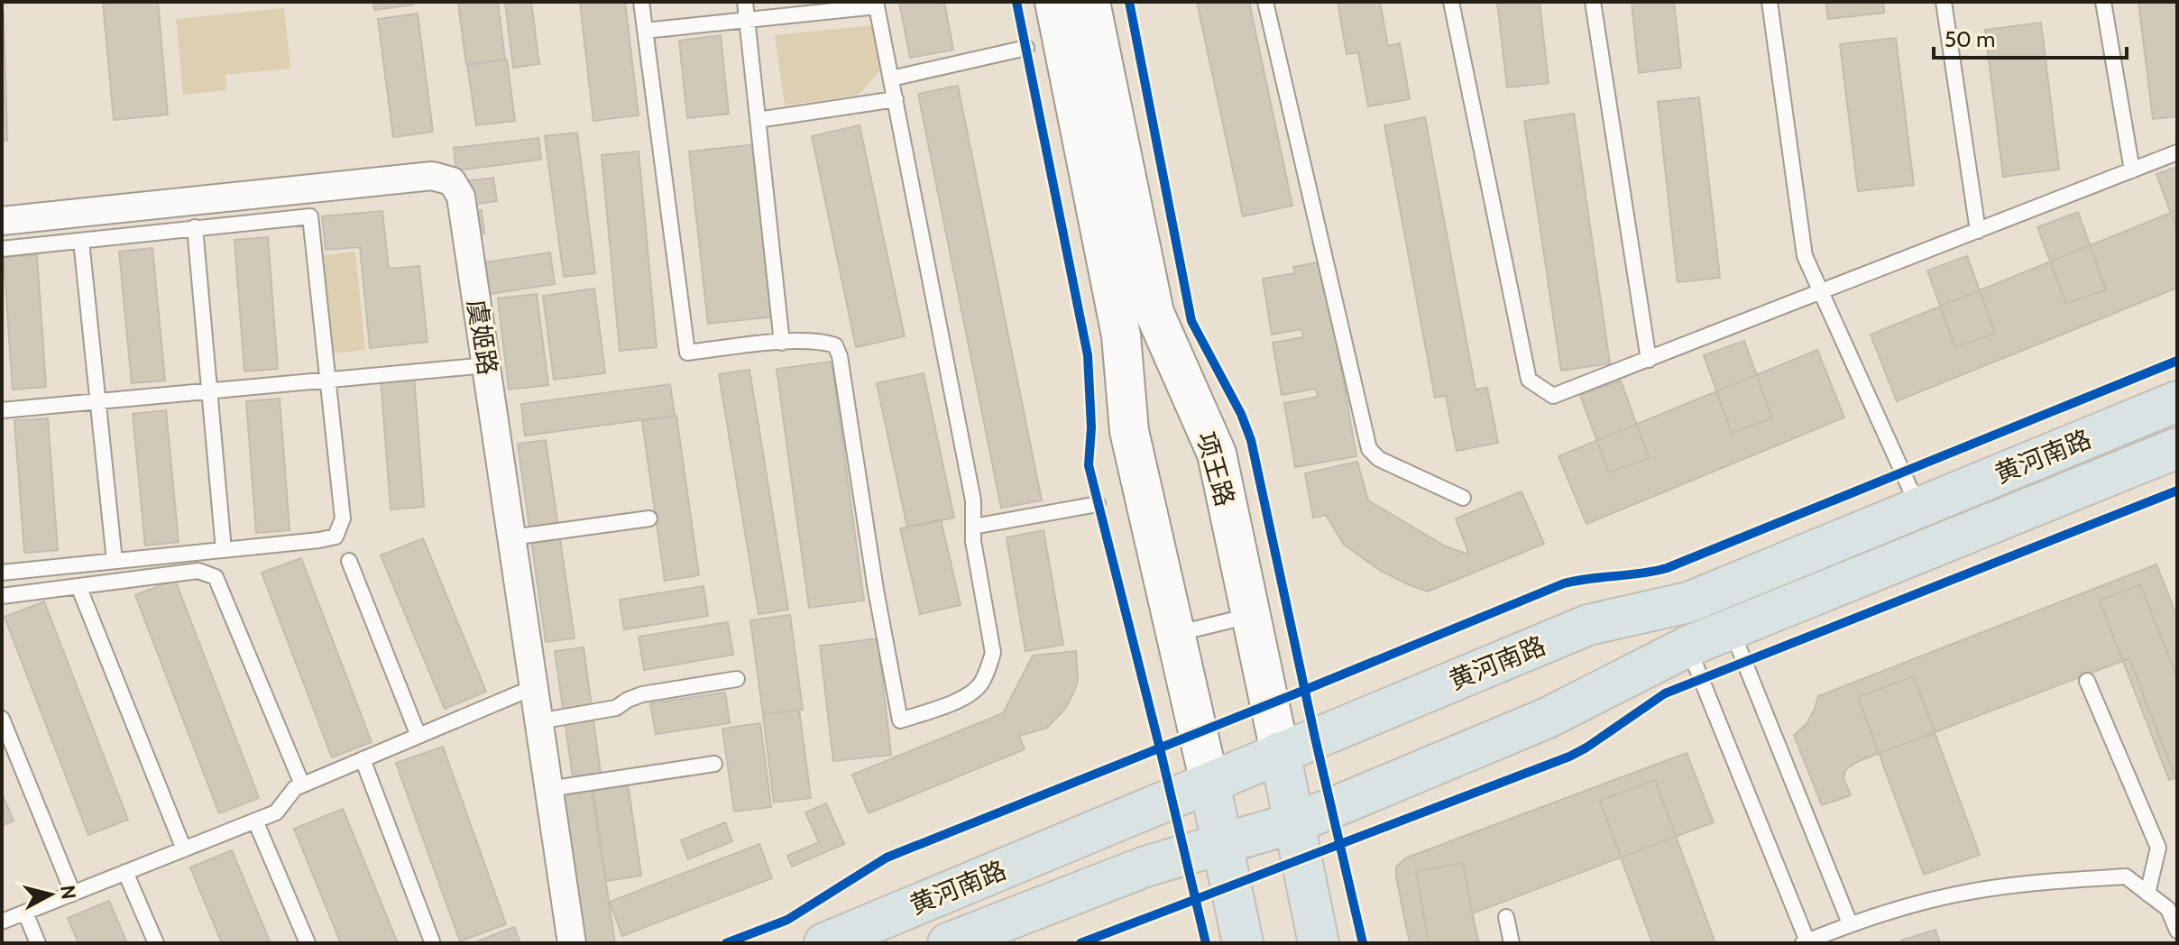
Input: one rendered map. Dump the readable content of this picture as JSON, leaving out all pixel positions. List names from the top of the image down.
{
  "streets": {
    "main road": ["黄河南路", "项王路"],
    "street": ["虞姬路"]
  },
  "crossings": [
    ["黄河南路", "项王路"]
  ],
  "scale_bar": "50 m",
  "north": "right"
}
